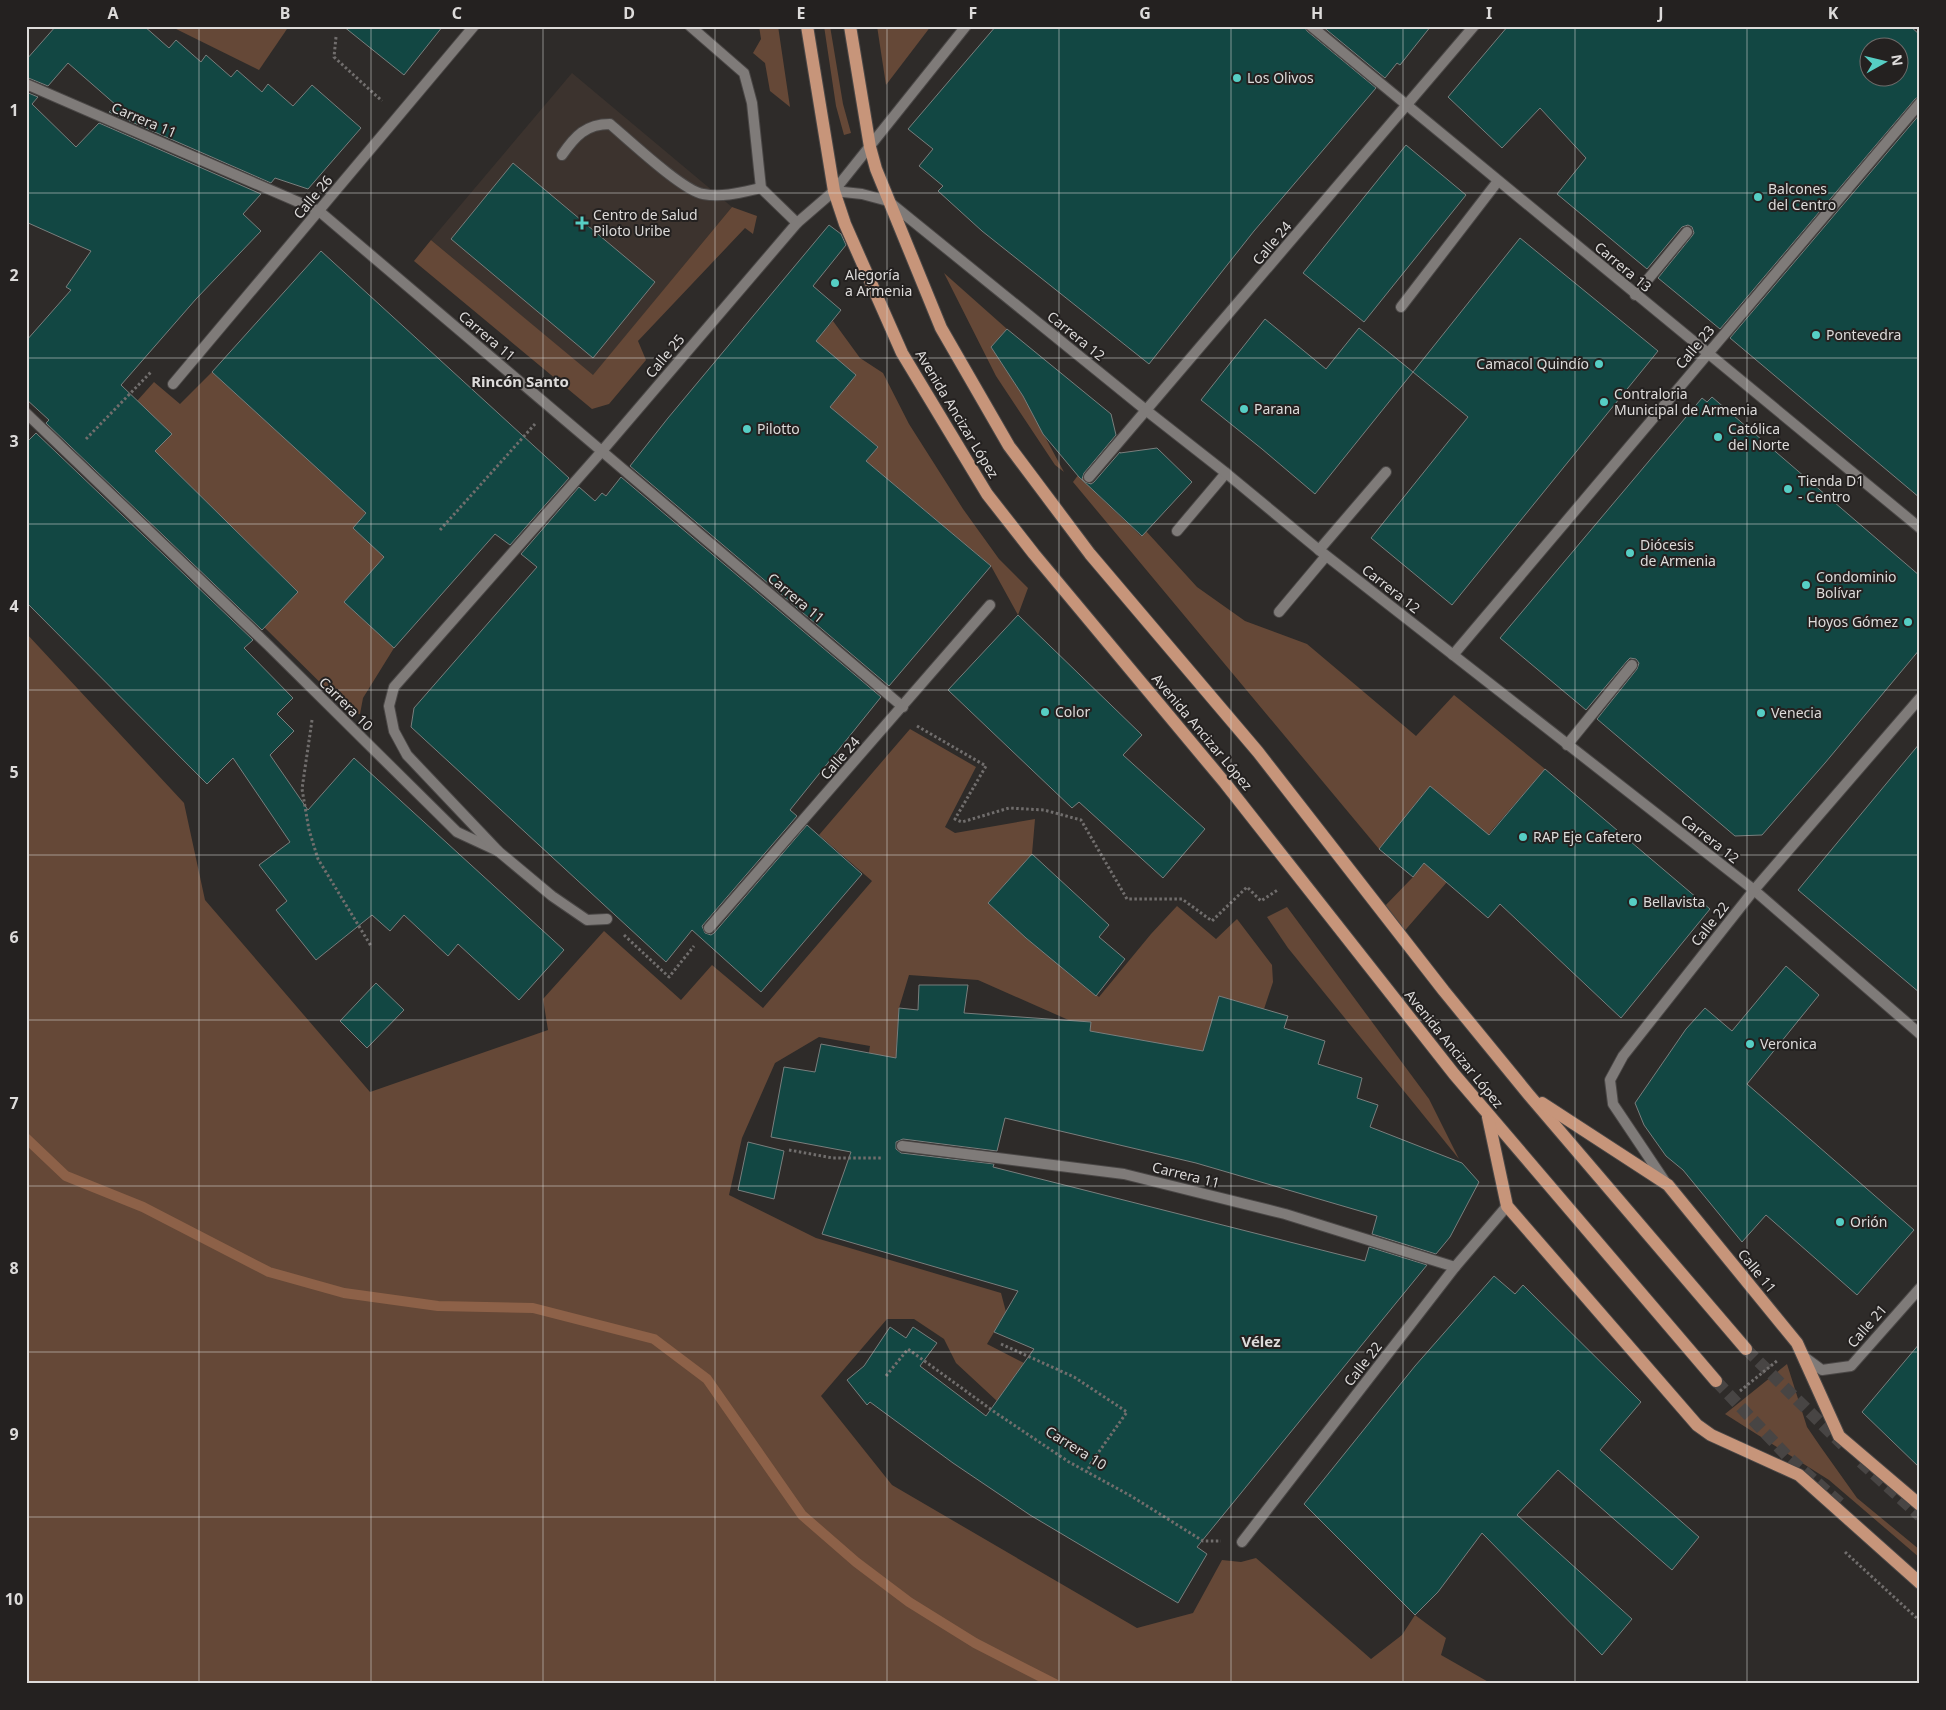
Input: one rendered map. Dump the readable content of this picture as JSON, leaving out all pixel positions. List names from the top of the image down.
{
  "streets": {
    "main road": ["Avenida Ancizar López", "Calle 11"],
    "street": [
      "Carrera 11",
      "Calle 26",
      "Calle 24",
      "Carrera 13",
      "Carrera 12",
      "Calle 23",
      "Calle 25",
      "Carrera 10",
      "Calle 22",
      "Calle 21"
    ]
  },
  "crossings": [
    ["Carrera 11", "Calle 26"],
    ["Carrera 11", "Calle 24"],
    ["Carrera 11", "Calle 25"],
    ["Carrera 11", "Calle 22"],
    ["Calle 24", "Carrera 13"],
    ["Calle 24", "Carrera 12"],
    ["Carrera 13", "Calle 23"],
    ["Carrera 12", "Calle 23"],
    ["Carrera 12", "Calle 25"],
    ["Carrera 12", "Avenida Ancizar López"],
    ["Carrera 12", "Calle 22"],
    ["Calle 25", "Avenida Ancizar López"],
    ["Calle 25", "Carrera 10"],
    ["Avenida Ancizar López", "Calle 11"],
    ["Carrera 10", "Calle 22"],
    ["Calle 22", "Calle 11"],
    ["Calle 11", "Calle 21"]
  ],
  "districts": ["Rincón Santo", "Vélez"],
  "places": {
    "other": [
      "Los Olivos",
      "Balcones del Centro",
      "Alegoría a Armenia",
      "Pontevedra",
      "Camacol Quindío",
      "Contraloria Municipal de Armenia",
      "Parana",
      "Pilotto",
      "Católica del Norte",
      "Tienda D1 - Centro",
      "Diócesis de Armenia",
      "Condominio Bolívar",
      "Hoyos Gómez",
      "Color",
      "Venecia",
      "RAP Eje Cafetero",
      "Bellavista",
      "Veronica",
      "Orión"
    ],
    "health": ["Centro de Salud Piloto Uribe"]
  },
  "north": "right",
  "grid": {
    "columns": [
      "A",
      "B",
      "C",
      "D",
      "E",
      "F",
      "G",
      "H",
      "I",
      "J",
      "K"
    ],
    "rows": [
      "1",
      "2",
      "3",
      "4",
      "5",
      "6",
      "7",
      "8",
      "9",
      "10"
    ]
  }
}
